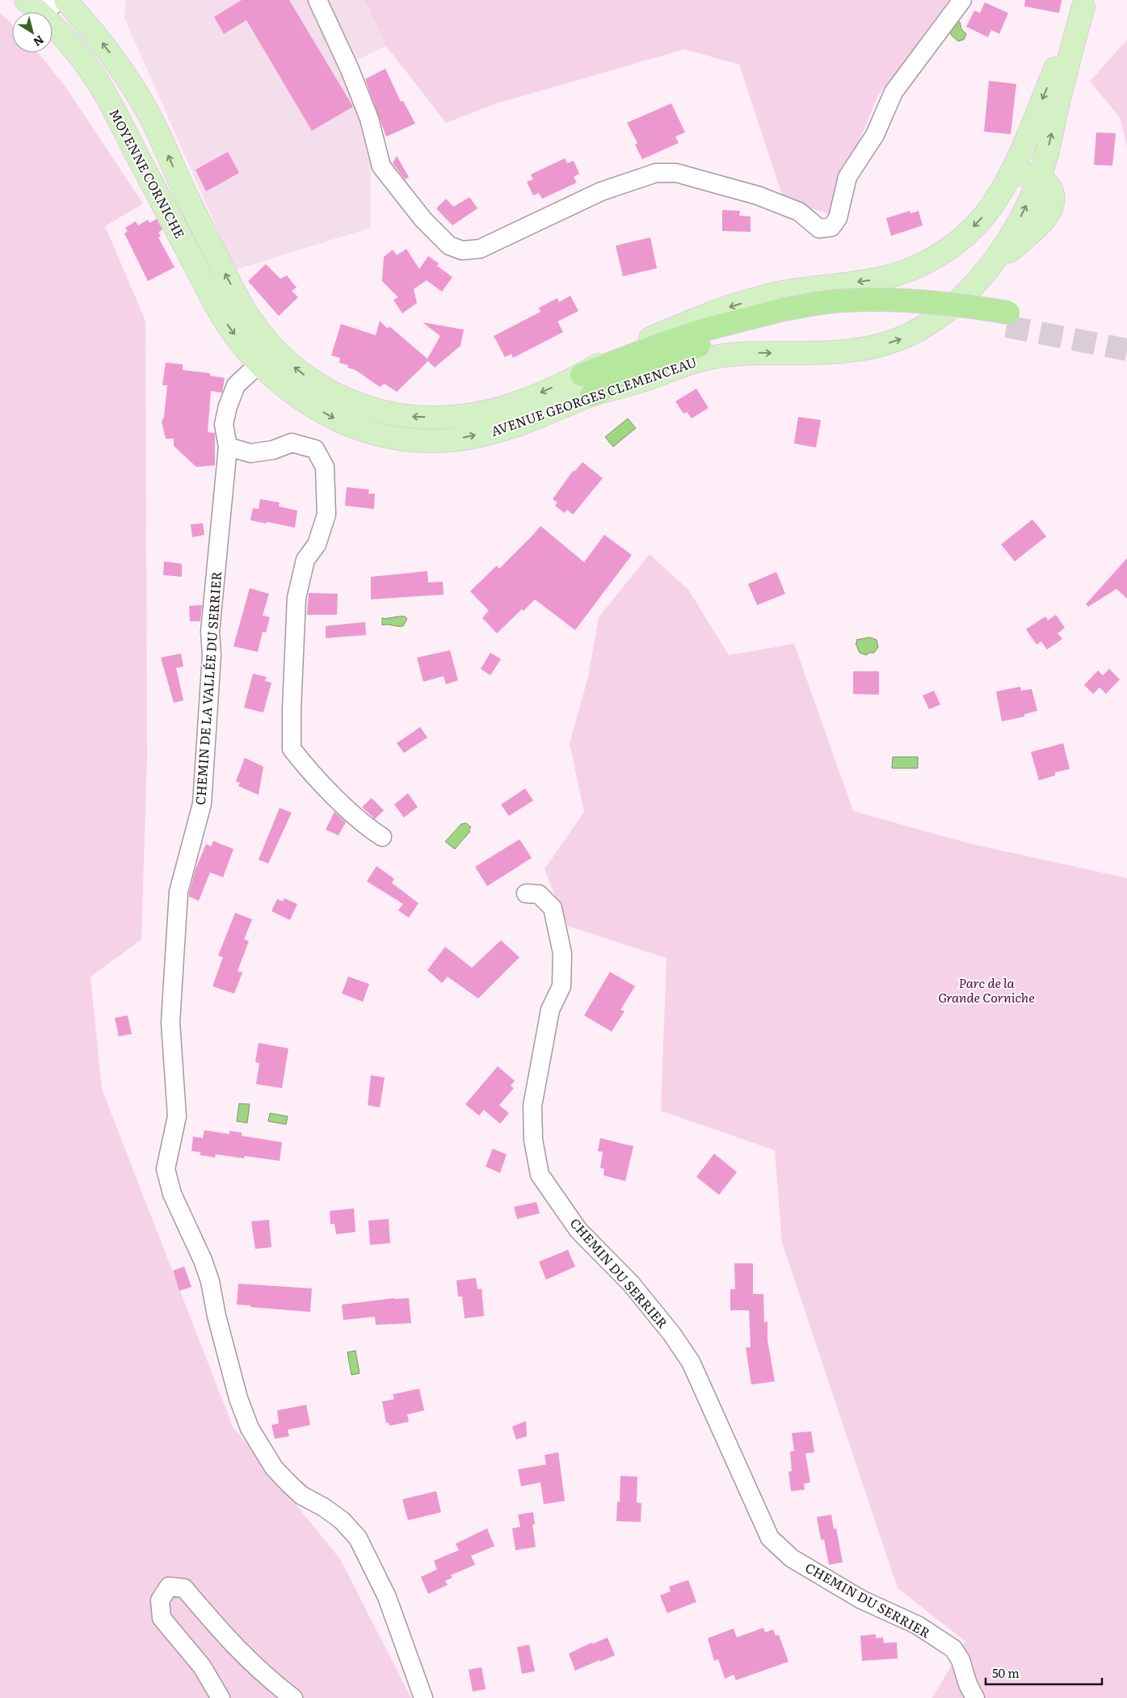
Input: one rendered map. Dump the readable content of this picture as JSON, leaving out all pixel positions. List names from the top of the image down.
{
  "streets": {
    "main road": ["MOYENNE CORNICHE", "AVENUE GEORGES CLEMENCEAU"],
    "street": ["CHEMIN DE LA VALLÉE DU SERRIER", "CHEMIN DU SERRIER"]
  },
  "crossings": [
    ["MOYENNE CORNICHE", "AVENUE GEORGES CLEMENCEAU"],
    ["MOYENNE CORNICHE", "CHEMIN DE LA VALLÉE DU SERRIER"],
    ["AVENUE GEORGES CLEMENCEAU", "CHEMIN DE LA VALLÉE DU SERRIER"]
  ],
  "parks": ["Parc de la Grande Corniche"],
  "scale_bar": "50 m",
  "north": "bottom right"
}
